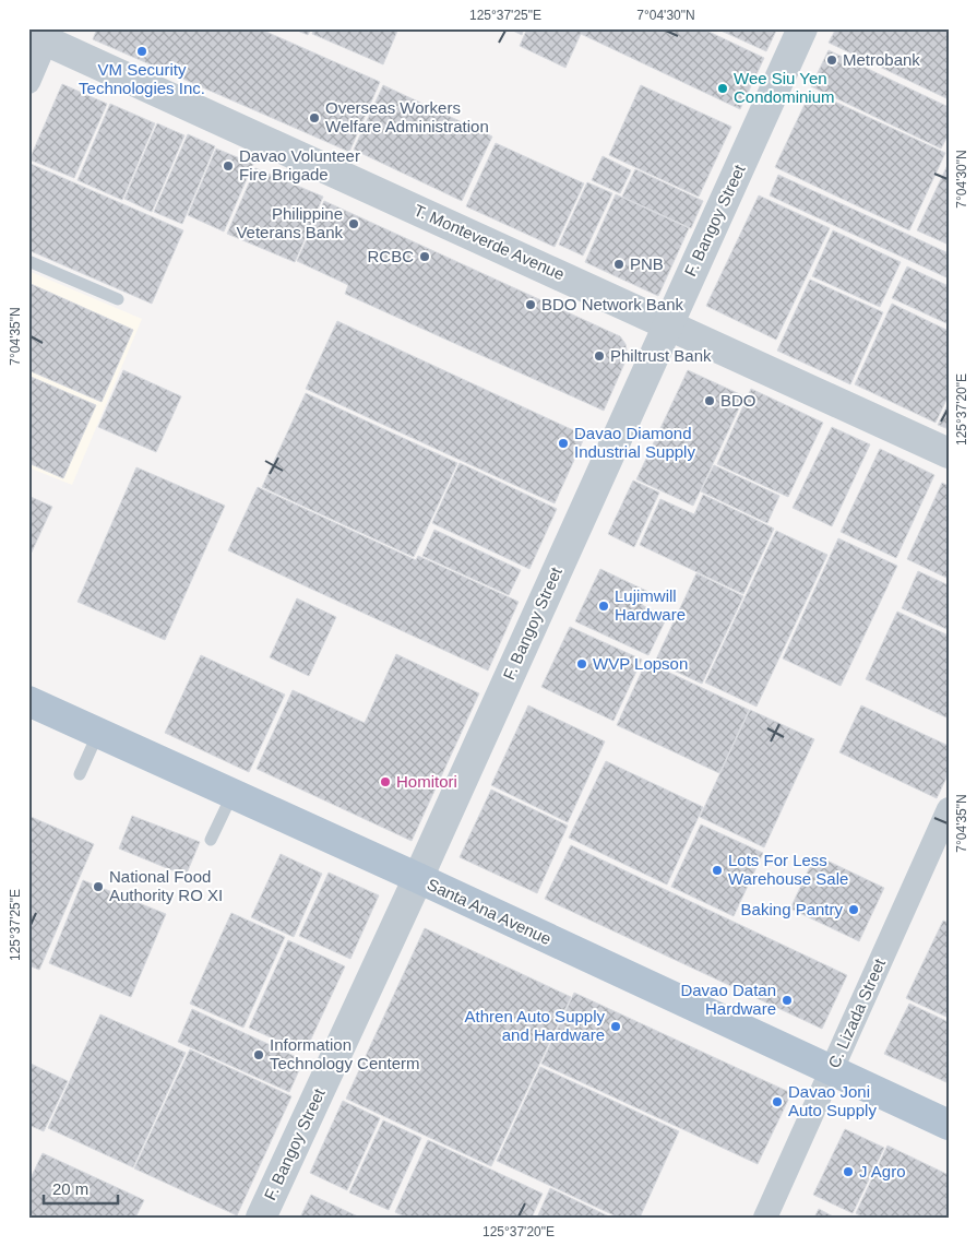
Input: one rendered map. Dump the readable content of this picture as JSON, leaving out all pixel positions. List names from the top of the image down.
{
  "streets": {
    "main road": ["Santa Ana Avenue"],
    "street": ["F. Bangoy Street", "T. Monteverde Avenue", "C. Lizada Street"]
  },
  "crossings": [
    ["F. Bangoy Street", "T. Monteverde Avenue"],
    ["F. Bangoy Street", "Santa Ana Avenue"],
    ["Santa Ana Avenue", "C. Lizada Street"]
  ],
  "places": [
    "VM Security Technologies Inc.",
    "Metrobank",
    "Wee Siu Yen Condominium",
    "Overseas Workers Welfare Administration",
    "Davao Volunteer Fire Brigade",
    "Philippine Veterans Bank",
    "RCBC",
    "PNB",
    "BDO Network Bank",
    "Philtrust Bank",
    "BDO",
    "Davao Diamond Industrial Supply",
    "Lujimwill Hardware",
    "WVP Lopson",
    "Homitori",
    "Lots For Less Warehouse Sale",
    "National Food Authority RO XI",
    "Baking Pantry",
    "Davao Datan Hardware",
    "Athren Auto Supply and Hardware",
    "Information Technology Centerm",
    "Davao Joni Auto Supply",
    "J Agro"
  ],
  "scale_bar": "20 m",
  "coordinates": [
    "125°37'25\"E",
    "7°04'30\"N",
    "7°04'35\"N",
    "125°37'20\"E"
  ]
}
